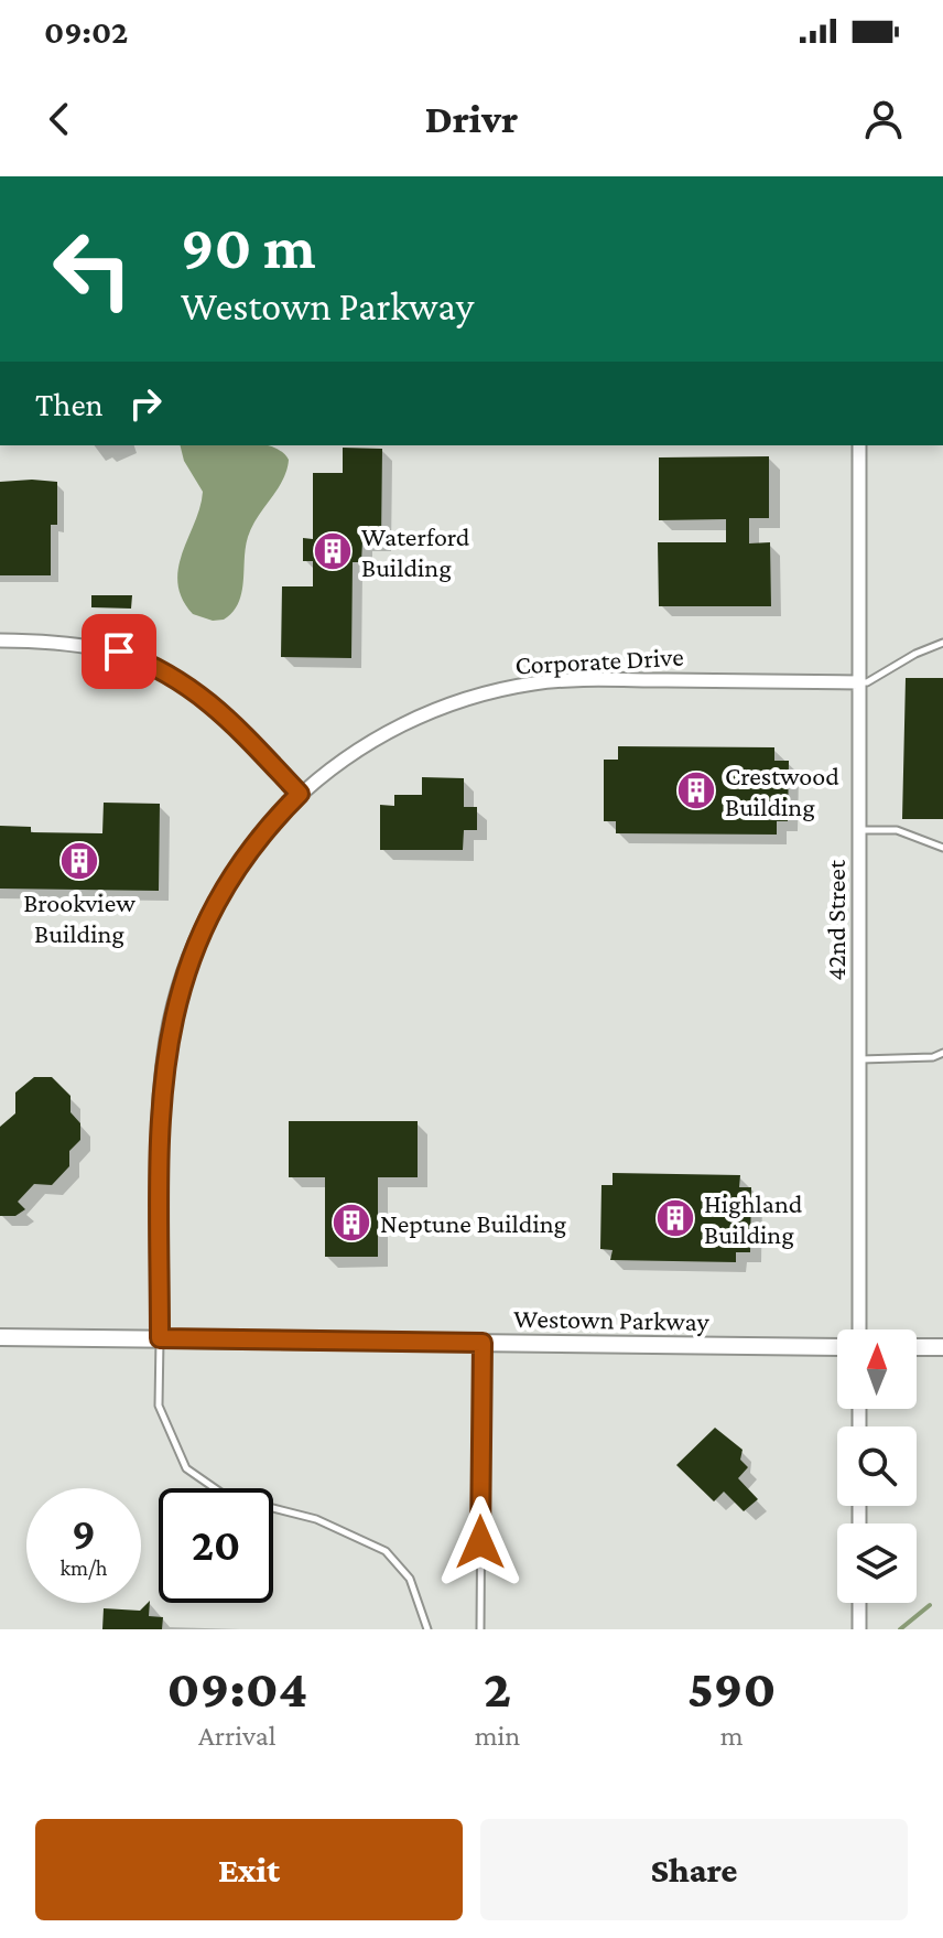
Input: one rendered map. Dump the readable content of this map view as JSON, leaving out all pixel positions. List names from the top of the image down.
{
  "streets": {
    "street": ["Corporate Drive", "42nd Street", "Westown Parkway"]
  },
  "crossings": [
    ["Corporate Drive", "42nd Street"],
    ["Corporate Drive", "Westown Parkway"]
  ],
  "places": {
    "building": [
      "Waterford Building",
      "Crestwood Building",
      "Brookview Building",
      "Highland Building",
      "Neptune Building"
    ]
  },
  "north": "top",
  "page": {
    "status": "09:02",
    "header": "Drivr",
    "turn": ["90 m", "Westown Parkway"],
    "then": "Then",
    "speed": "9 km/h",
    "limit": "20",
    "eta": [
      "09:04",
      "Arrival",
      "2",
      "min",
      "590",
      "m"
    ],
    "buttons": ["Exit", "Share"]
  }
}
